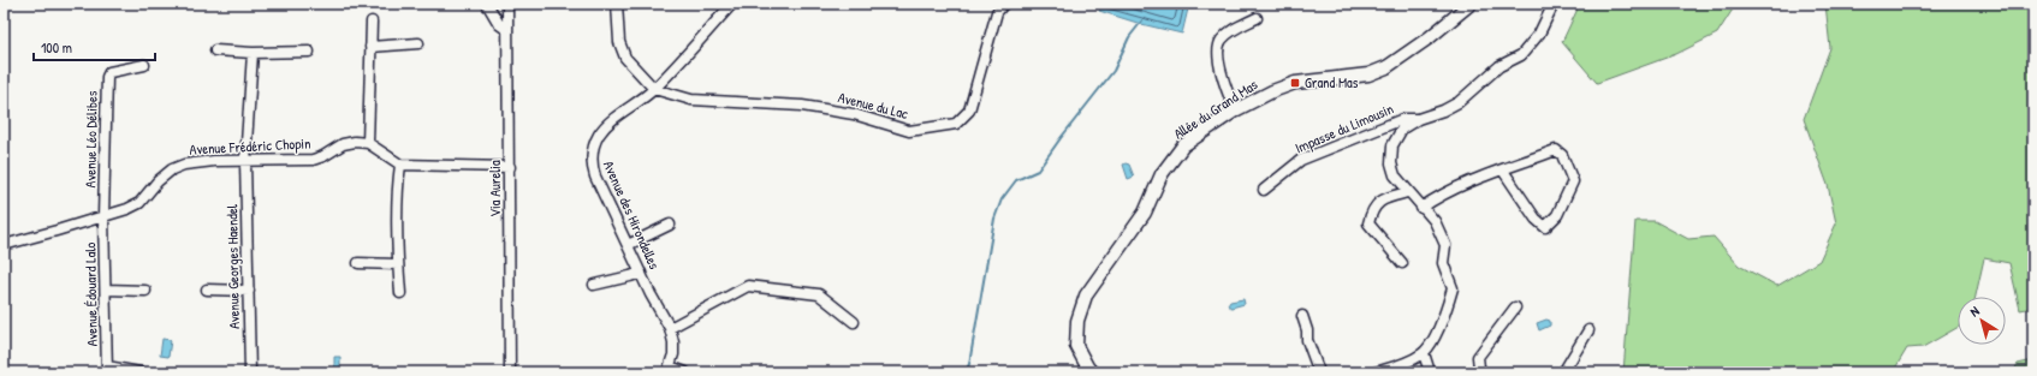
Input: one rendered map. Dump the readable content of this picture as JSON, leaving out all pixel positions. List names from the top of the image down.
{
  "streets": {
    "street": [
      "Avenue du Lac",
      "Allée du Grand Mas",
      "Impasse du Limousin",
      "Avenue Léo Délibes",
      "Avenue Frédéric Chopin",
      "Via Aurelia",
      "Avenue des Hirondelles",
      "Avenue Georges Haendel",
      "Avenue Édouard Lalo"
    ]
  },
  "crossings": [
    ["Avenue du Lac", "Avenue des Hirondelles"],
    ["Avenue Léo Délibes", "Avenue Frédéric Chopin"],
    ["Avenue Léo Délibes", "Avenue Édouard Lalo"],
    ["Avenue Frédéric Chopin", "Avenue Georges Haendel"],
    ["Avenue Frédéric Chopin", "Avenue Édouard Lalo"]
  ],
  "places": {
    "transit": ["Grand Mas"]
  },
  "scale_bar": "100 m",
  "north": "top left"
}
